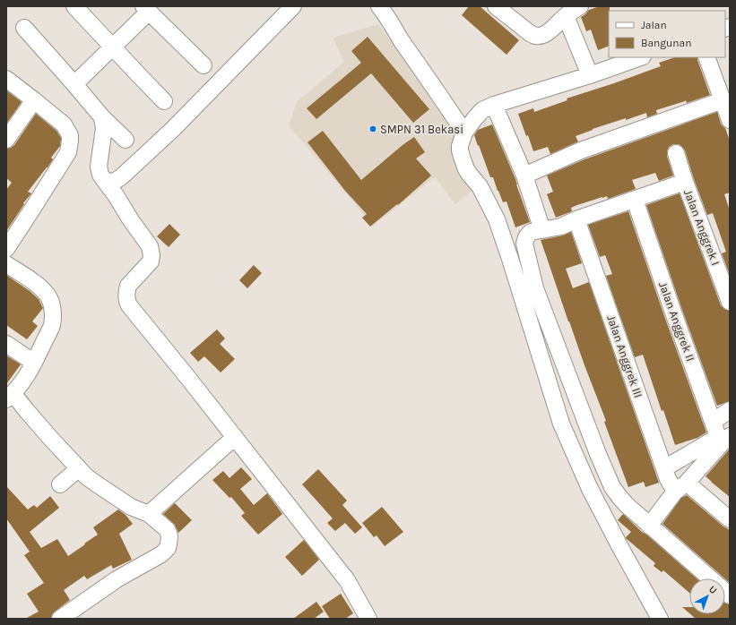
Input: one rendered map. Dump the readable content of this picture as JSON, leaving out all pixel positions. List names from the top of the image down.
{
  "streets": {
    "street": ["Jalan Anggrek I", "Jalan Anggrek II", "Jalan Anggrek III"]
  },
  "places": ["SMPN 31 Bekasi"],
  "legend": ["Jalan", "Bangunan"],
  "north": "top right"
}
